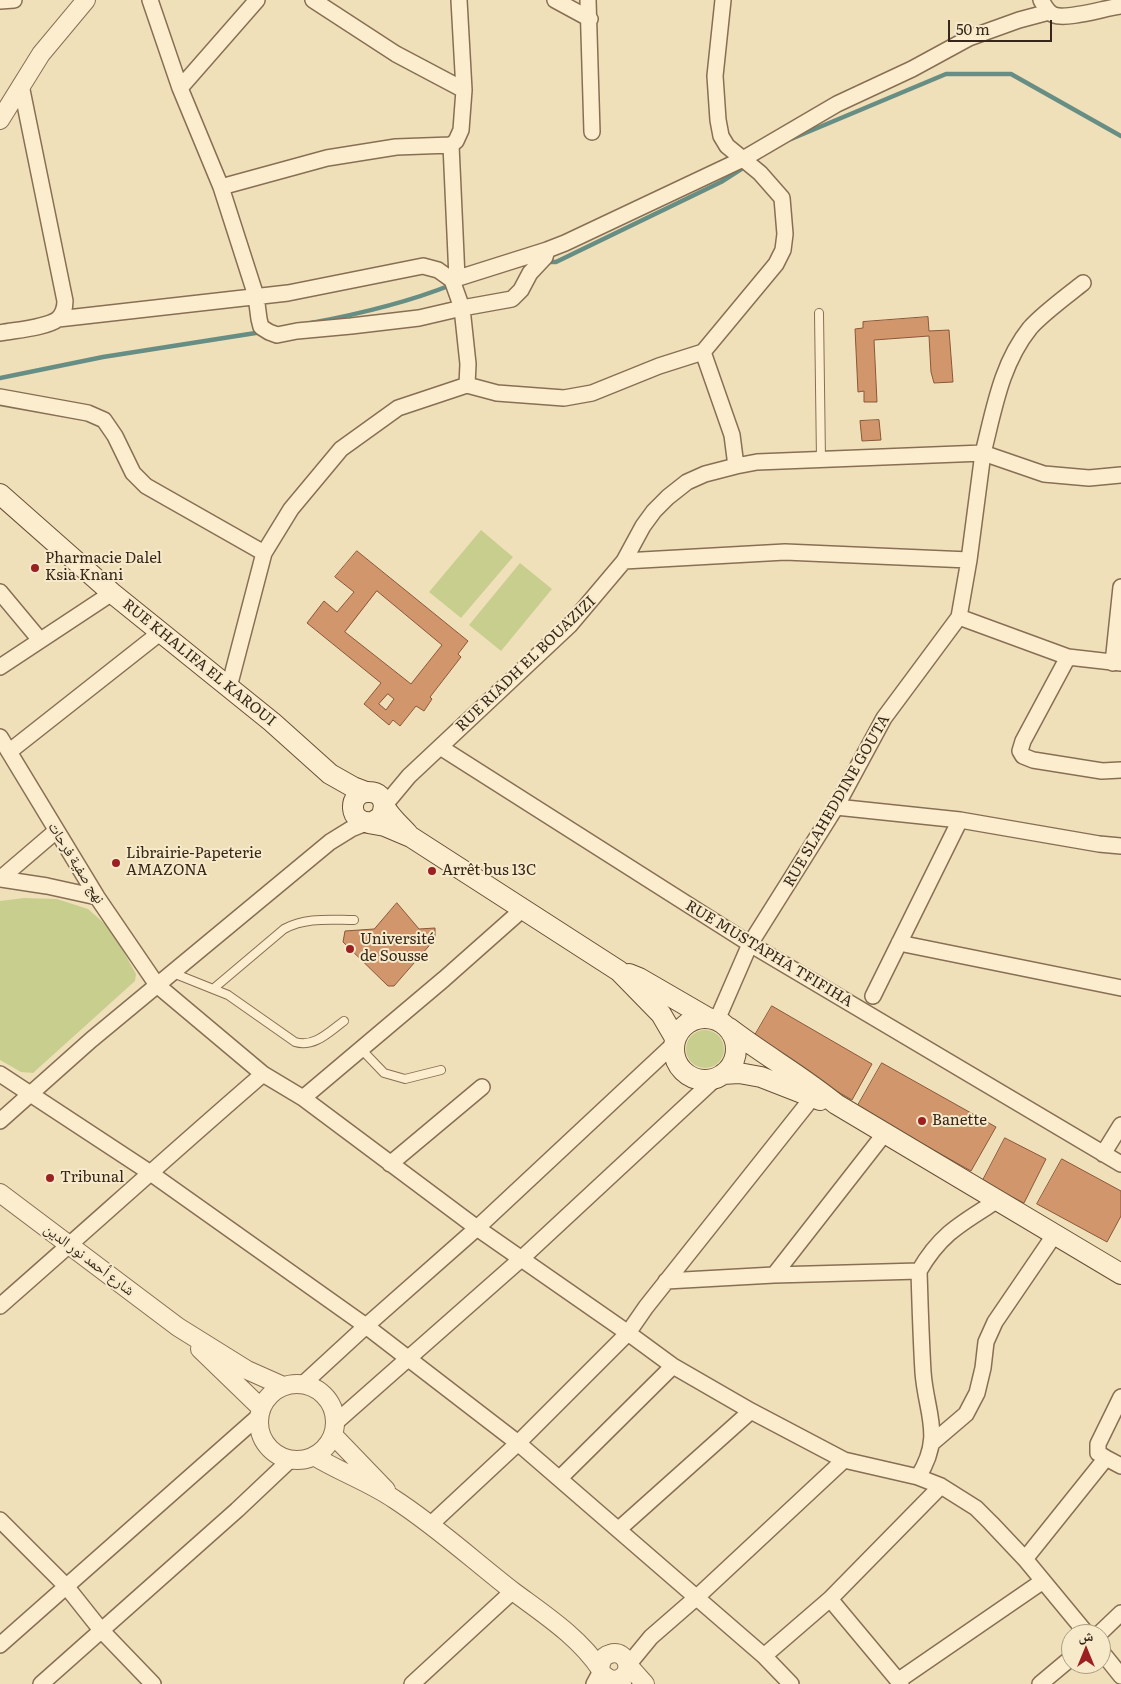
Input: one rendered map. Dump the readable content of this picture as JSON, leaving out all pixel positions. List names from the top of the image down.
{
  "streets": {
    "main road": ["RUE KHALIFA EL KAROUI"],
    "street": [
      "RUE RIADH EL BOUAZIZI",
      "RUE SLAHEDDINE GOUTA",
      "نهج صفية فرحات",
      "RUE MUSTAPHA TFIFIHA",
      "شارع أحمد نور الدين"
    ]
  },
  "crossings": [
    ["RUE KHALIFA EL KAROUI", "RUE RIADH EL BOUAZIZI"],
    ["RUE KHALIFA EL KAROUI", "RUE SLAHEDDINE GOUTA"],
    ["RUE RIADH EL BOUAZIZI", "RUE MUSTAPHA TFIFIHA"],
    ["RUE SLAHEDDINE GOUTA", "RUE MUSTAPHA TFIFIHA"]
  ],
  "places": [
    "Pharmacie Dalel Ksia Knani",
    "Librairie-Papeterie AMAZONA",
    "Arrêt bus 13C",
    "Université de Sousse",
    "Banette",
    "Tribunal"
  ],
  "scale_bar": "50 m",
  "north": "top"
}
